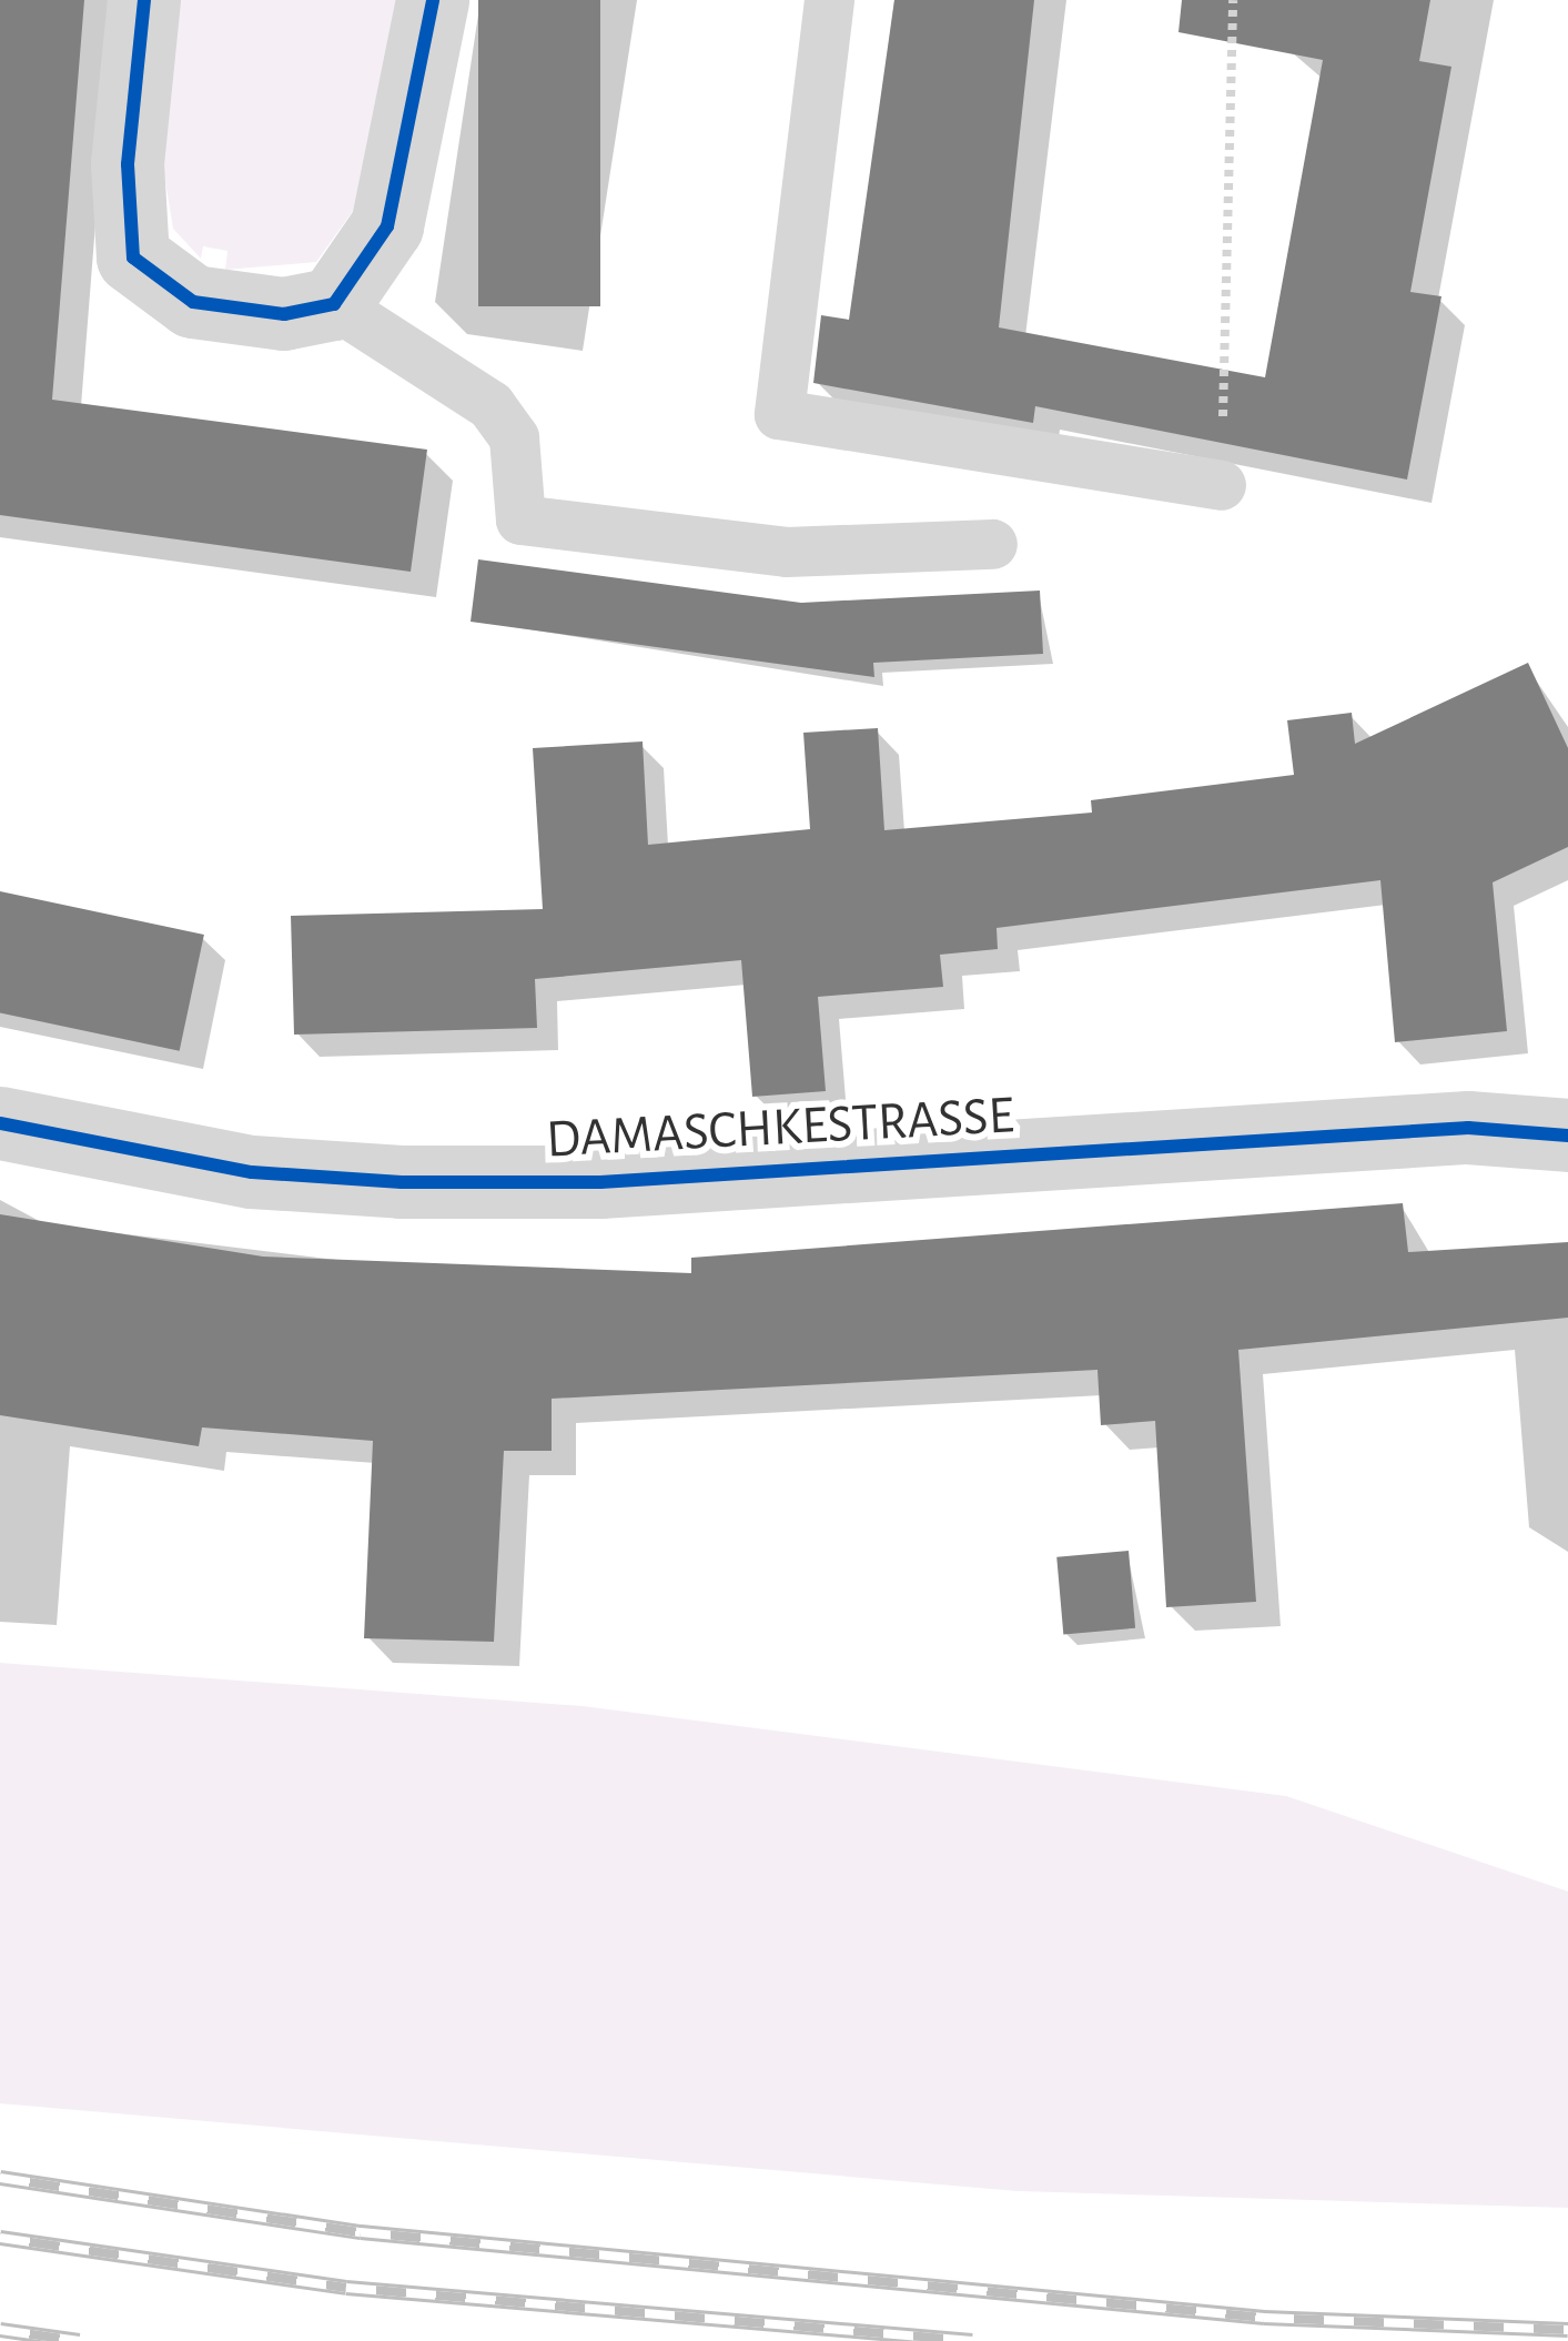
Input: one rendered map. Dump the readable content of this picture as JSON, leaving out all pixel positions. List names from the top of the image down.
{
  "streets": {
    "street": ["DAMASCHKESTRASSE"]
  }
}
